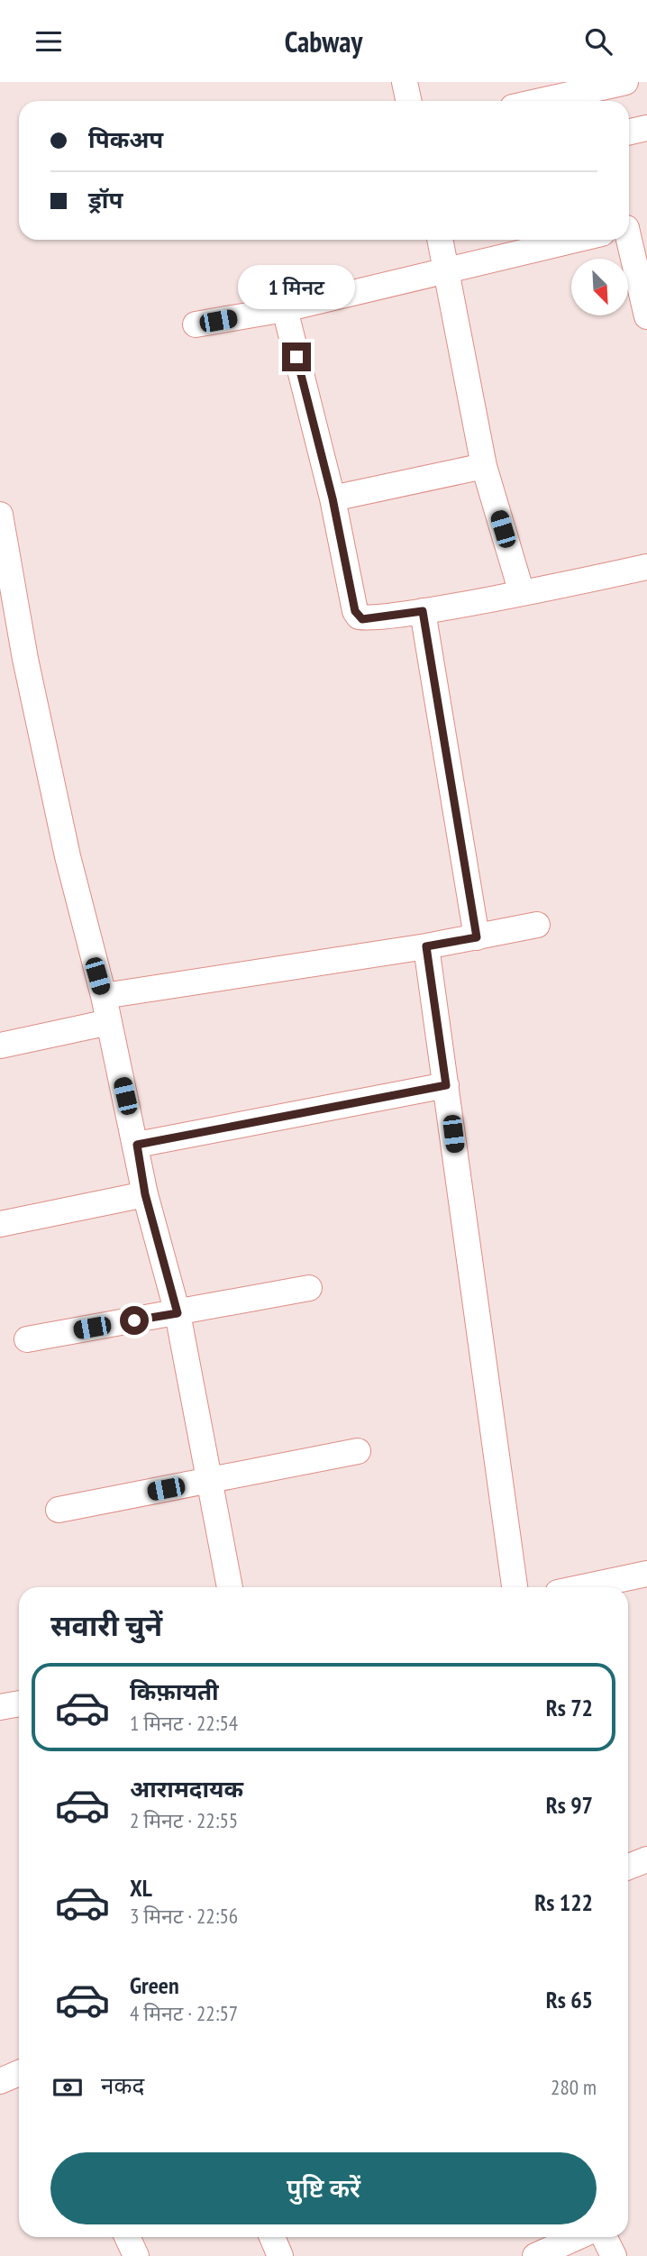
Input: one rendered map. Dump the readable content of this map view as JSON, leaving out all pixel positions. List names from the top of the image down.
{
  "north": "bottom right",
  "page": {
    "header": "Cabway",
    "banner": ["पिकअप", "ड्रॉप"],
    "bubble": "1 मिनट",
    "heading": "सवारी चुनें",
    "list": [
      {
        "name": "किफ़ायती",
        "note": "1 मिनट · 22:54",
        "value": "Rs 72"
      },
      {
        "name": "आरामदायक",
        "note": "2 मिनट · 22:55",
        "value": "Rs 97"
      },
      {
        "name": "XL",
        "note": "3 मिनट · 22:56",
        "value": "Rs 122"
      },
      {
        "name": "Green",
        "note": "4 मिनट · 22:57",
        "value": "Rs 65"
      }
    ],
    "pay": ["नकद", "280 m"],
    "buttons": "पुष्टि करें"
  }
}
